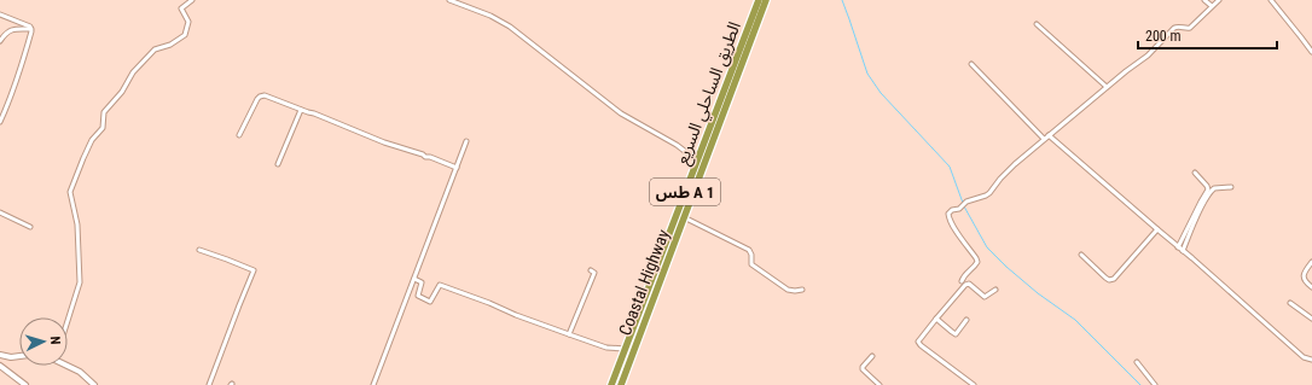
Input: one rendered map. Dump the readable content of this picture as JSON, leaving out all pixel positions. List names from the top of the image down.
{
  "streets": {
    "highway": ["الطريق الساحلي السريع", "طس A 1", "Coastal Highway"]
  },
  "scale_bar": "200 m",
  "north": "right"
}
